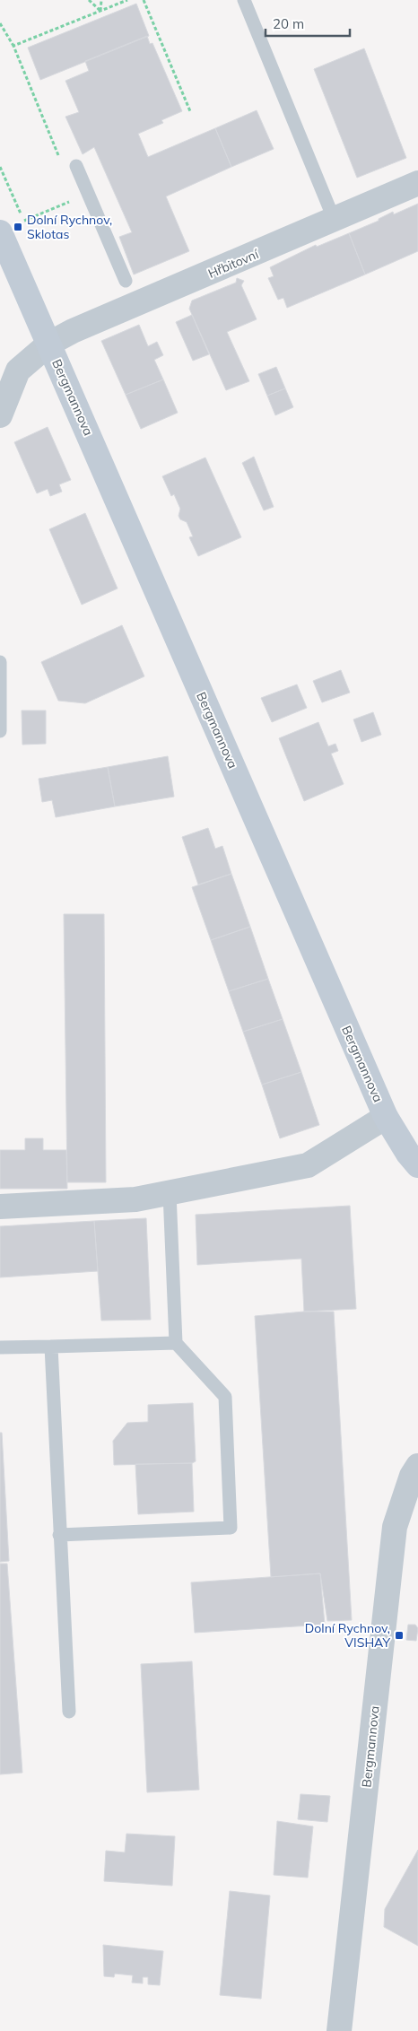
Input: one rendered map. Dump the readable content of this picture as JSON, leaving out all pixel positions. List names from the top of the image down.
{
  "streets": {
    "street": ["Hřbitovní", "Bergmannova"]
  },
  "crossings": [
    ["Hřbitovní", "Bergmannova"]
  ],
  "places": {
    "transit": ["Dolní Rychnov, Sklotas", "Dolní Rychnov, VISHAY"]
  },
  "scale_bar": "20 m"
}
